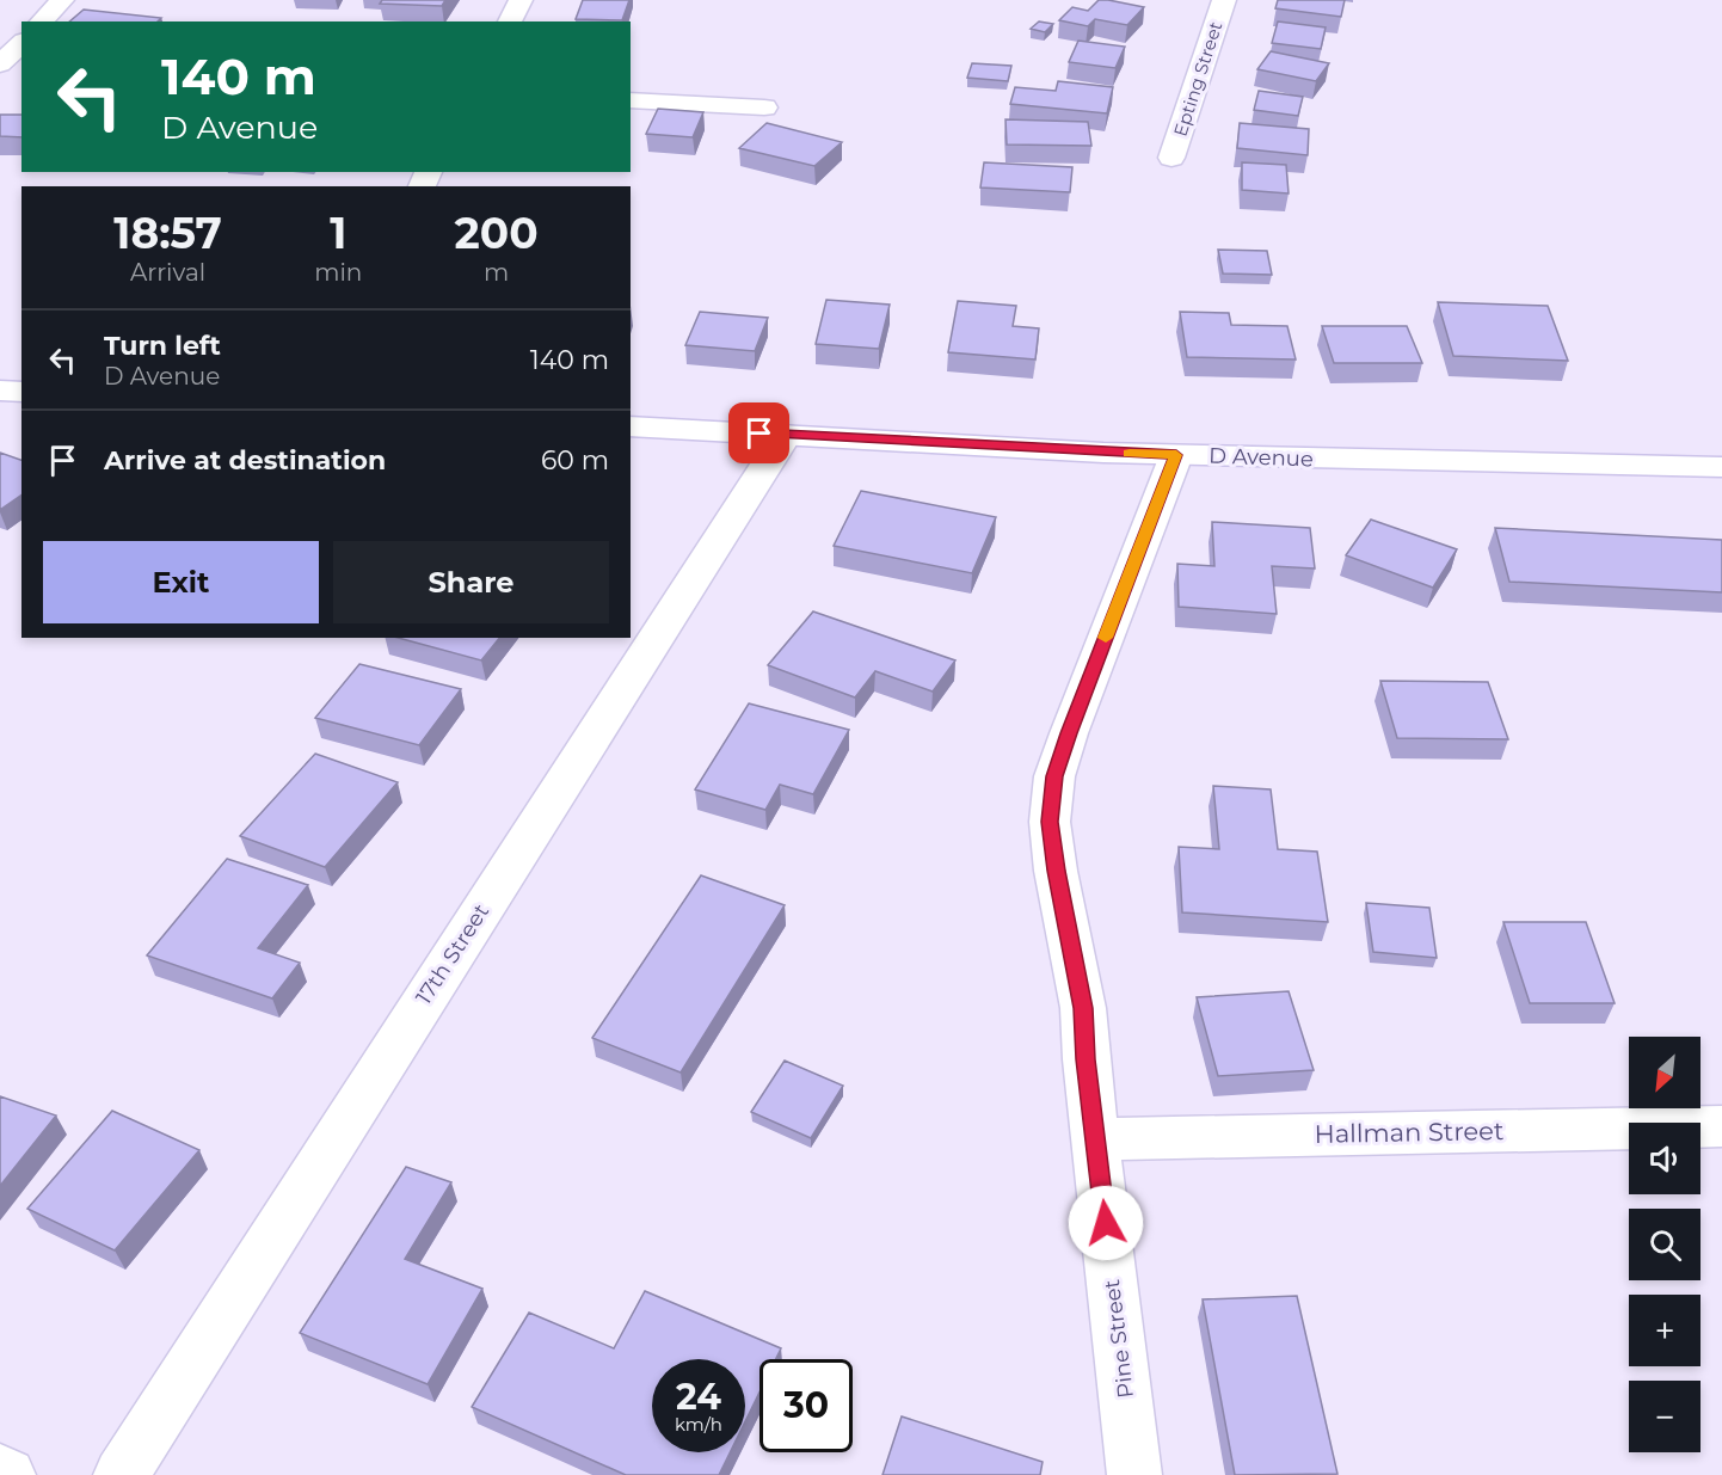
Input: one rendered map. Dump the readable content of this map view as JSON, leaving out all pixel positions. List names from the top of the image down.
{
  "streets": {
    "street": [
      "Epting Street",
      "D Avenue",
      "17th Street",
      "Hallman Street",
      "Pine Street"
    ]
  },
  "crossings": [
    ["D Avenue", "17th Street"],
    ["D Avenue", "Pine Street"],
    ["Hallman Street", "Pine Street"]
  ],
  "north": "bottom left",
  "page": {
    "turn": ["140 m", "D Avenue"],
    "eta": [
      "18:57",
      "Arrival",
      "1",
      "min",
      "200",
      "m"
    ],
    "list": [
      {
        "name": "Turn left",
        "note": "D Avenue",
        "value": "140 m"
      },
      {
        "name": "Arrive at destination",
        "value": "60 m"
      }
    ],
    "buttons": ["Exit", "Share"],
    "map_buttons": ["+", "−"],
    "speed": "24 km/h",
    "limit": "30"
  }
}
